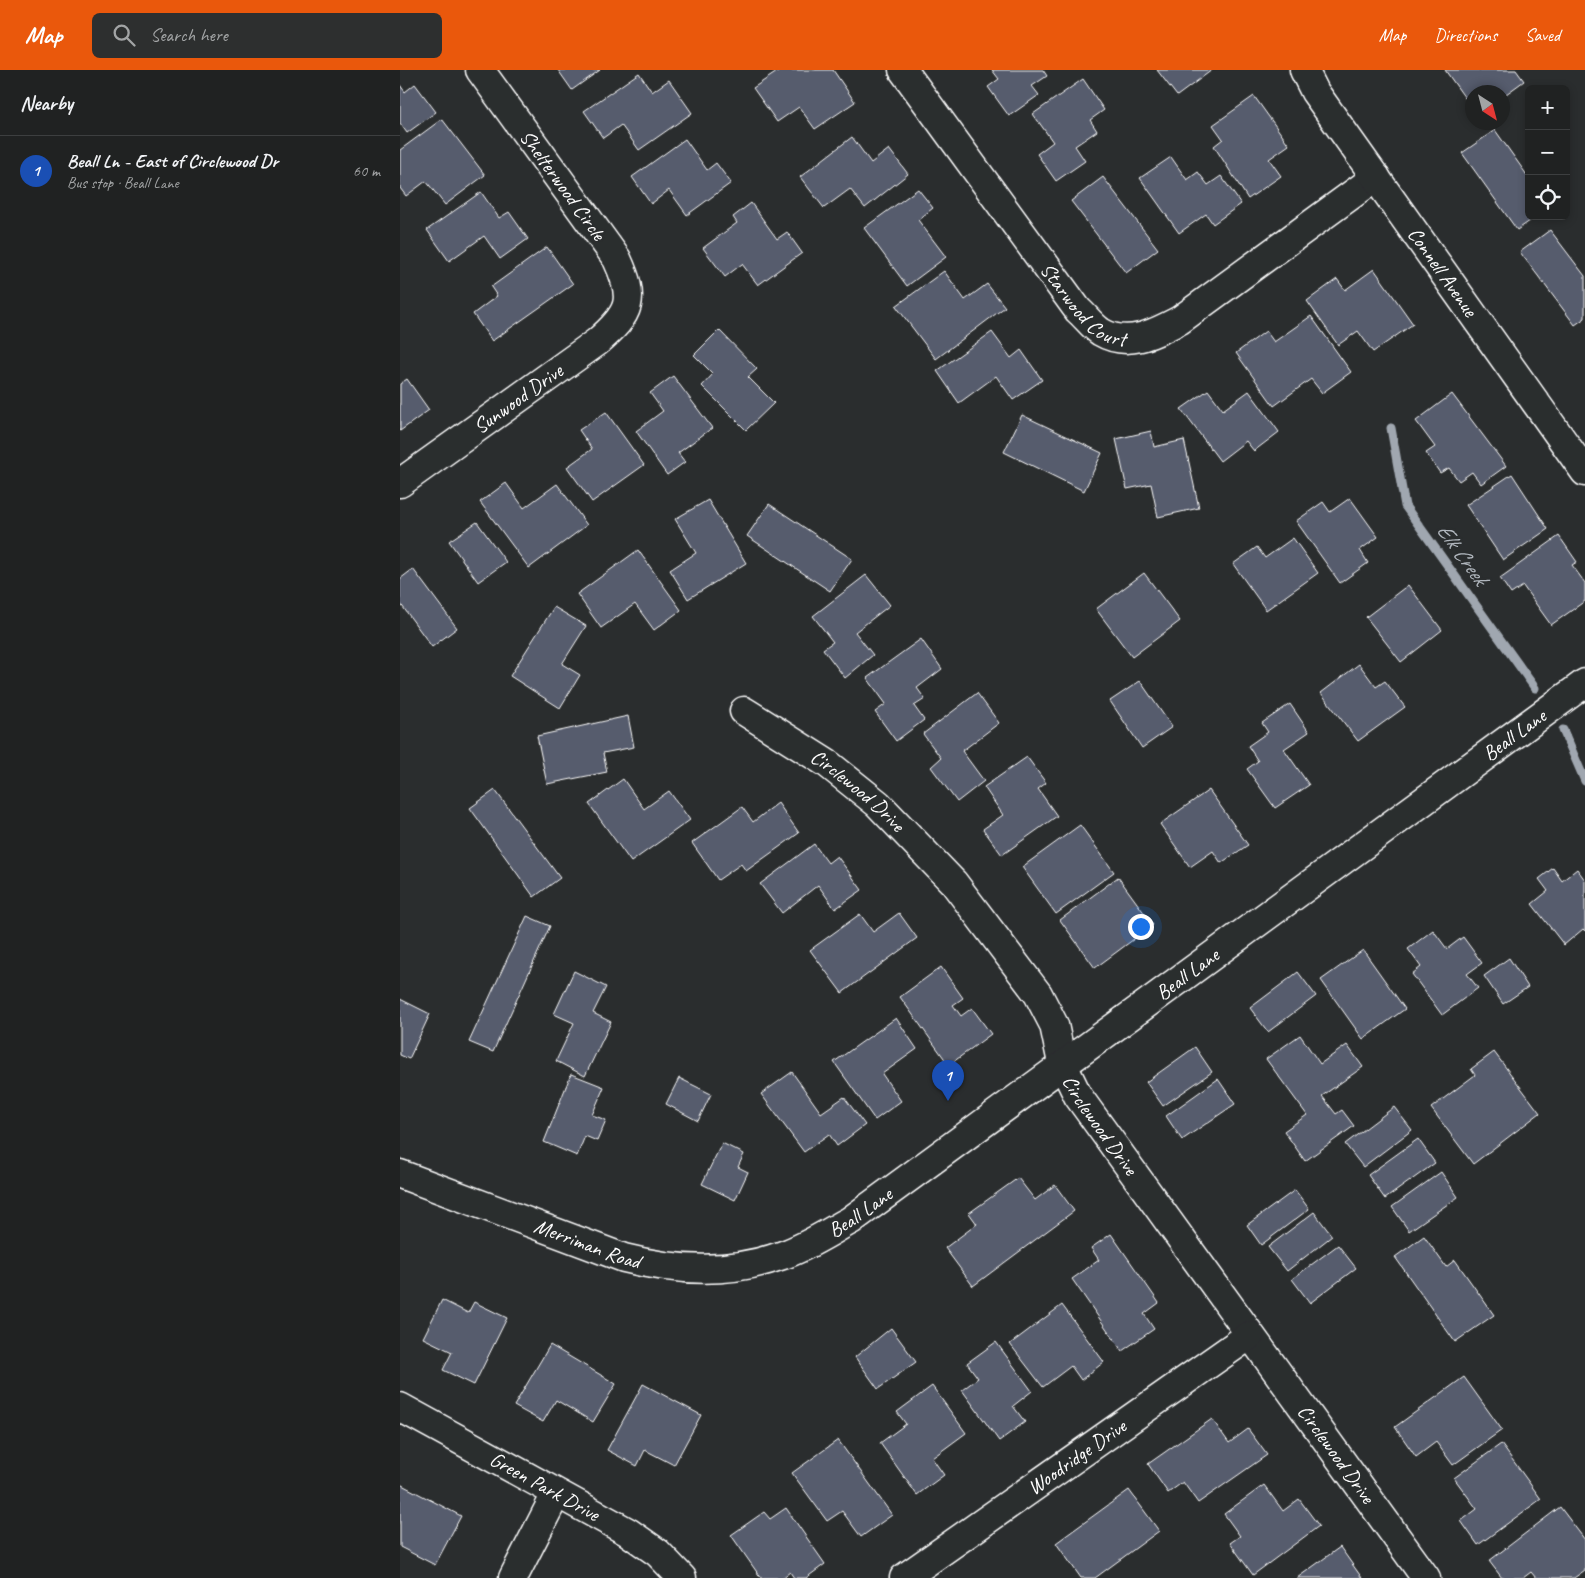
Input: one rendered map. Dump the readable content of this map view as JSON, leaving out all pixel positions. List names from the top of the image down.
{
  "streets": {
    "street": [
      "Shelterwood Circle",
      "Connell Avenue",
      "Starwood Court",
      "Sunwood Drive",
      "Beall Lane",
      "Circlewood Drive",
      "Merriman Road",
      "Woodridge Drive",
      "Green Park Drive"
    ]
  },
  "crossings": [
    ["Shelterwood Circle", "Sunwood Drive"],
    ["Connell Avenue", "Starwood Court"],
    ["Beall Lane", "Circlewood Drive"],
    ["Beall Lane", "Merriman Road"],
    ["Circlewood Drive", "Woodridge Drive"]
  ],
  "water": ["Elk Creek"],
  "north": "bottom right",
  "page": {
    "header": "Map",
    "search": "Search here",
    "nav": ["Map", "Directions", "Saved"],
    "heading": "Nearby",
    "map_buttons": ["+", "−"],
    "list": [
      {
        "mark": "1",
        "name": "Beall Ln - East of Circlewood Dr",
        "note": "Bus stop · Beall Lane",
        "value": "60 m"
      }
    ],
    "pins": "1"
  }
}
